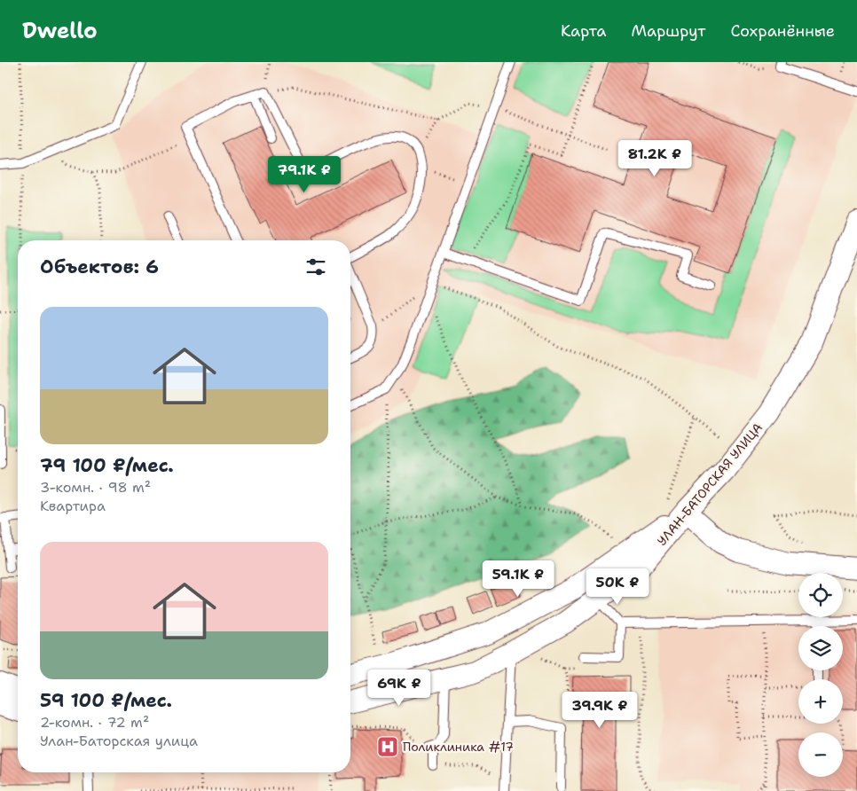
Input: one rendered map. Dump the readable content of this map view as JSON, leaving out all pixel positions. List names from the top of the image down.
{
  "streets": {
    "street": ["УЛАН-БАТОРСКАЯ УЛИЦА"]
  },
  "places": {
    "hospital": ["Поликлиника #17"]
  },
  "page": {
    "header": "Dwello",
    "nav": ["Карта", "Маршрут", "Сохранённые"],
    "price": [
      "81.2K ₽",
      "79.1K ₽",
      "59.1K ₽",
      "50K ₽",
      "69K ₽",
      "39.9K ₽"
    ],
    "heading": "Объектов: 6",
    "list": [
      {
        "name": "79 100 ₽/мес.",
        "note": "3-комн. · 98 m² · Квартира"
      },
      {
        "name": "59 100 ₽/мес.",
        "note": "2-комн. · 72 m² · Улан-Баторская улица"
      }
    ],
    "map_buttons": ["+", "−"]
  }
}
